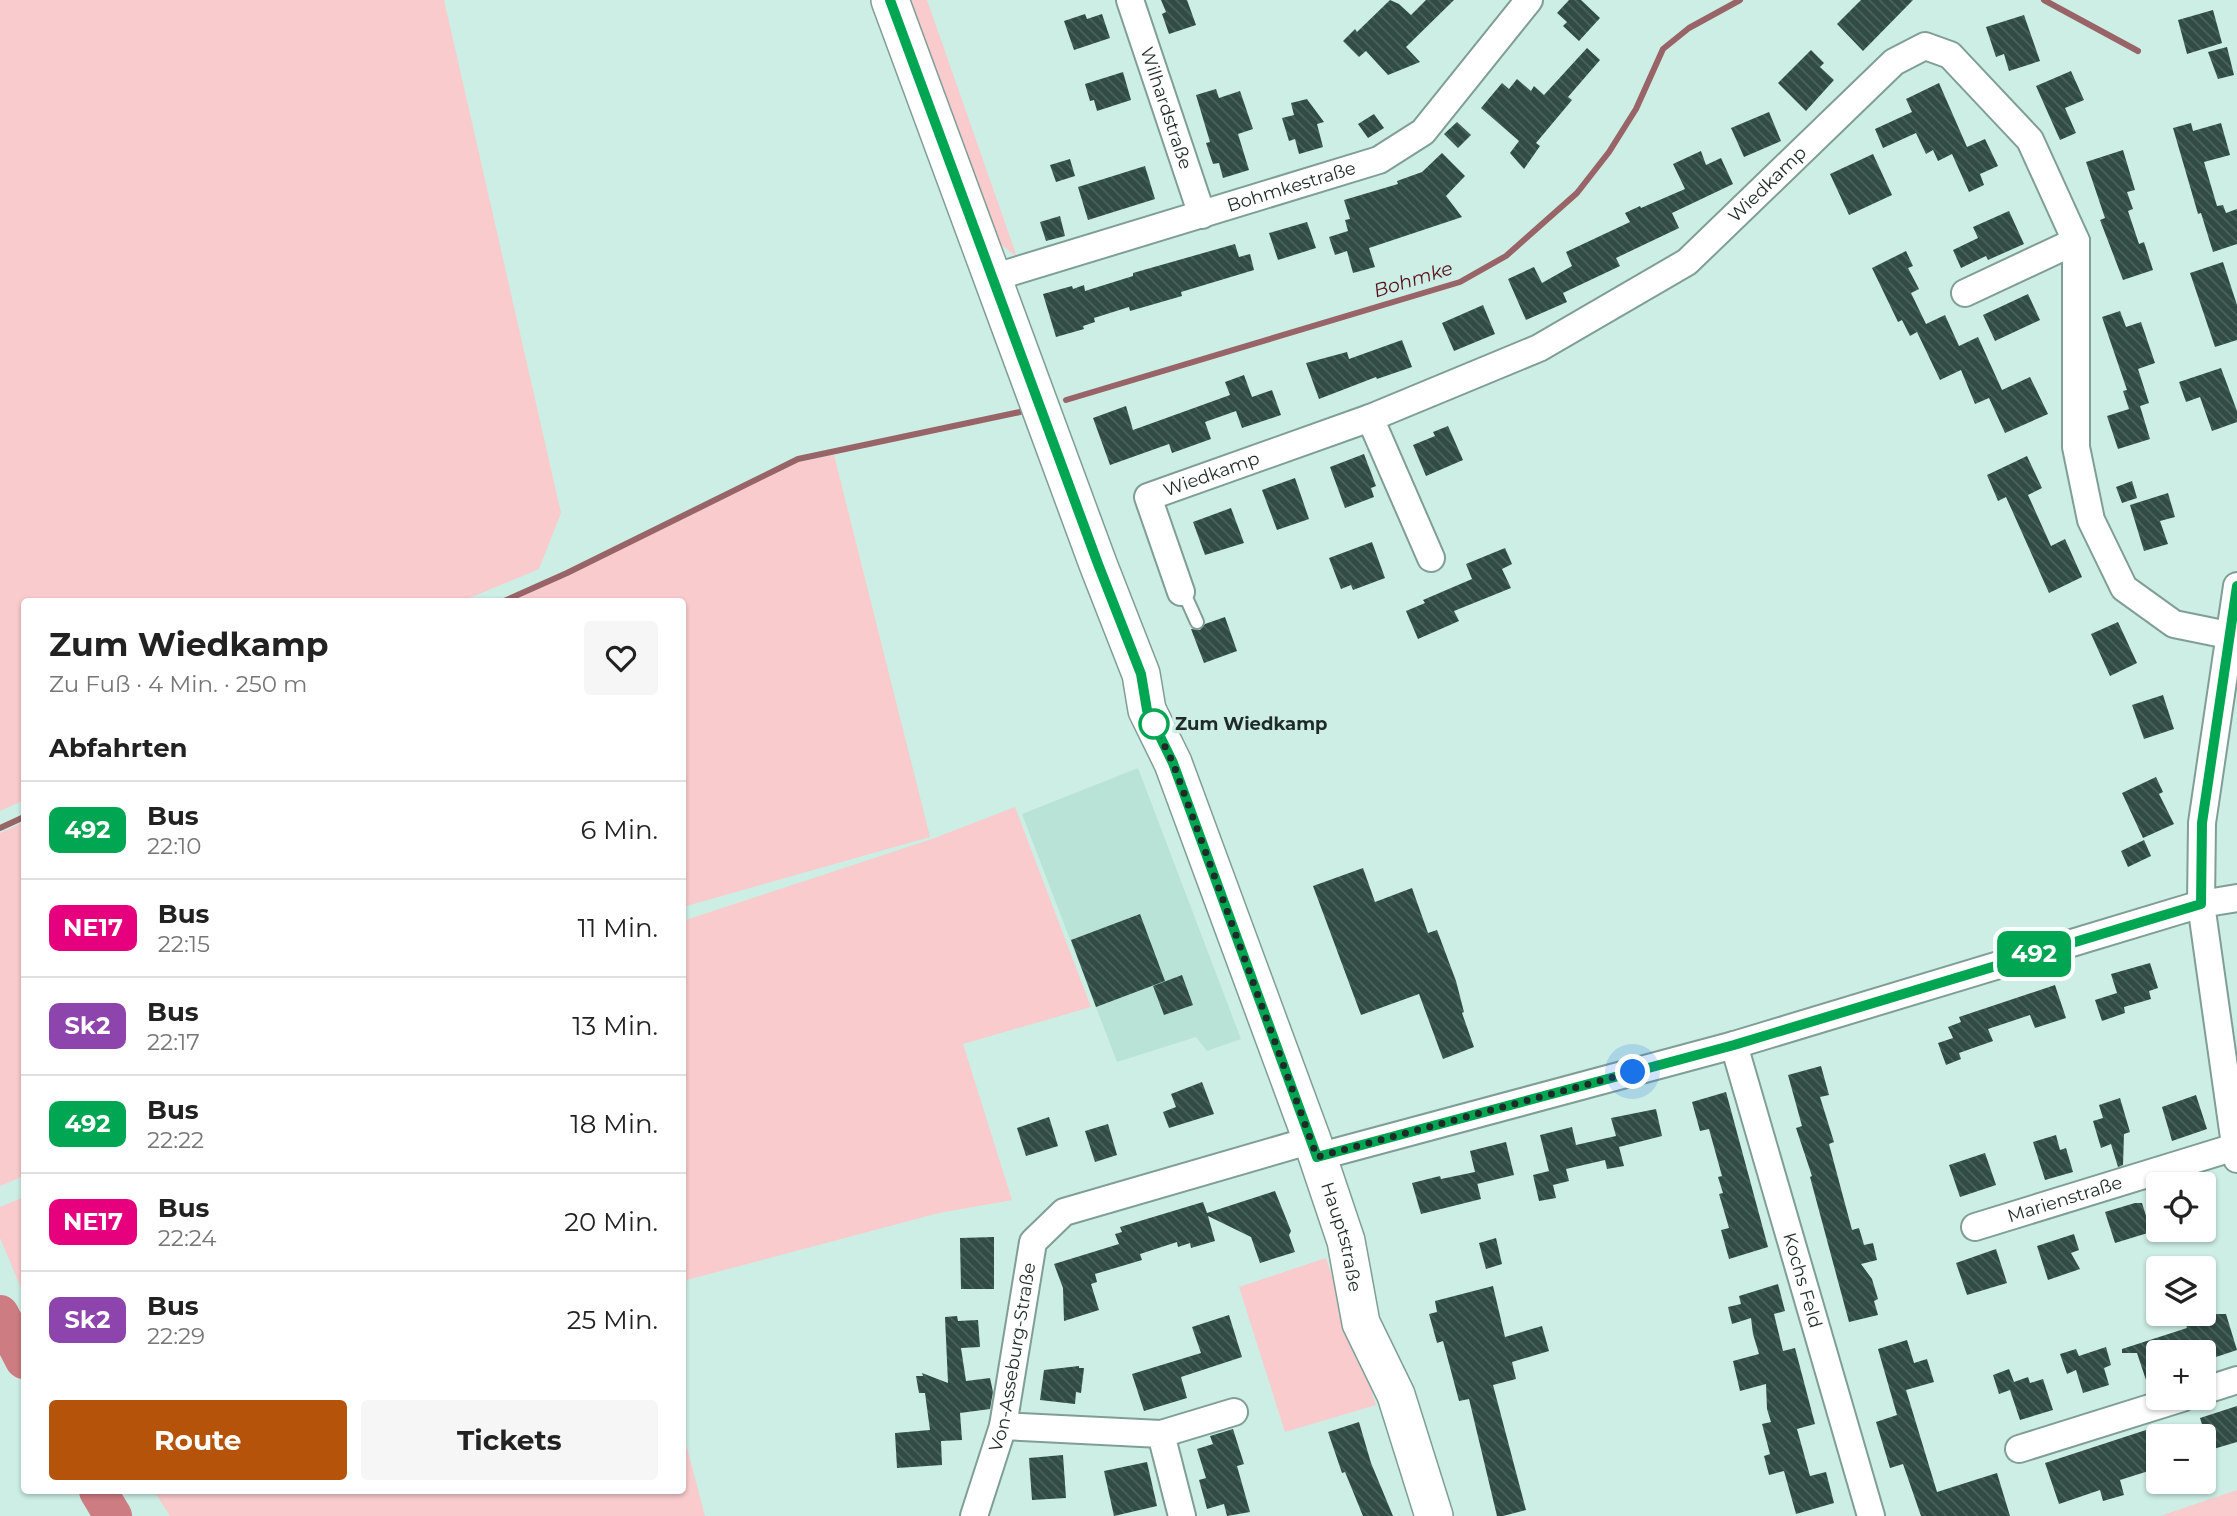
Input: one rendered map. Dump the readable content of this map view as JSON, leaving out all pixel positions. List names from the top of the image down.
{
  "streets": {
    "main road": ["Hauptstraße"],
    "street": [
      "Wilhardstraße",
      "Wiedkamp",
      "Bohmkestraße",
      "Marienstraße",
      "Kochs Feld",
      "Von-Asseburg-Straße"
    ]
  },
  "crossings": [
    ["Wilhardstraße", "Bohmkestraße"],
    ["Wiedkamp", "Marienstraße"],
    ["Bohmkestraße", "Hauptstraße"],
    ["Marienstraße", "Von-Asseburg-Straße"],
    ["Hauptstraße", "Von-Asseburg-Straße"],
    ["Kochs Feld", "Von-Asseburg-Straße"]
  ],
  "water": ["Bohmke"],
  "places": ["Zum Wiedkamp"],
  "lines": ["bus line 492"],
  "page": {
    "on_map": "492",
    "heading": [
      ["Zum Wiedkamp", "Zu Fuß · 4 Min. · 250 m"],
      "Abfahrten"
    ],
    "list": [
      {
        "mark": "492",
        "name": "Bus",
        "note": "22:10",
        "value": "6 Min."
      },
      {
        "mark": "NE17",
        "name": "Bus",
        "note": "22:15",
        "value": "11 Min."
      },
      {
        "mark": "Sk2",
        "name": "Bus",
        "note": "22:17",
        "value": "13 Min."
      },
      {
        "mark": "492",
        "name": "Bus",
        "note": "22:22",
        "value": "18 Min."
      },
      {
        "mark": "NE17",
        "name": "Bus",
        "note": "22:24",
        "value": "20 Min."
      },
      {
        "mark": "Sk2",
        "name": "Bus",
        "note": "22:29",
        "value": "25 Min."
      }
    ],
    "map_buttons": ["+", "−"],
    "buttons": ["Route", "Tickets"]
  }
}
